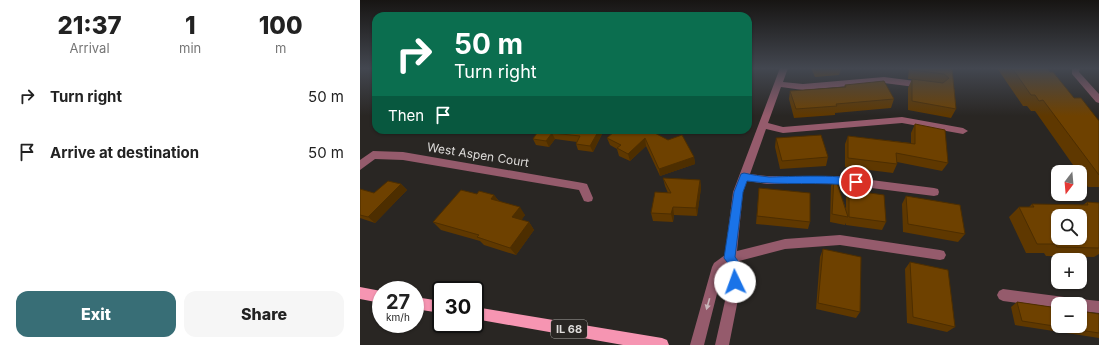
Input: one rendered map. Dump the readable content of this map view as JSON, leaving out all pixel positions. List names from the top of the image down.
{
  "streets": {
    "main road": ["IL 68"],
    "street": ["West Aspen Court"]
  },
  "north": "bottom",
  "page": {
    "eta": [
      "21:37",
      "Arrival",
      "1",
      "min",
      "100",
      "m"
    ],
    "turn": ["50 m", "Turn right"],
    "list": [
      {
        "name": "Turn right",
        "value": "50 m"
      },
      {
        "name": "Arrive at destination",
        "value": "50 m"
      }
    ],
    "then": "Then",
    "map_buttons": ["+", "−"],
    "speed": "27 km/h",
    "limit": "30",
    "buttons": ["Exit", "Share"]
  }
}
